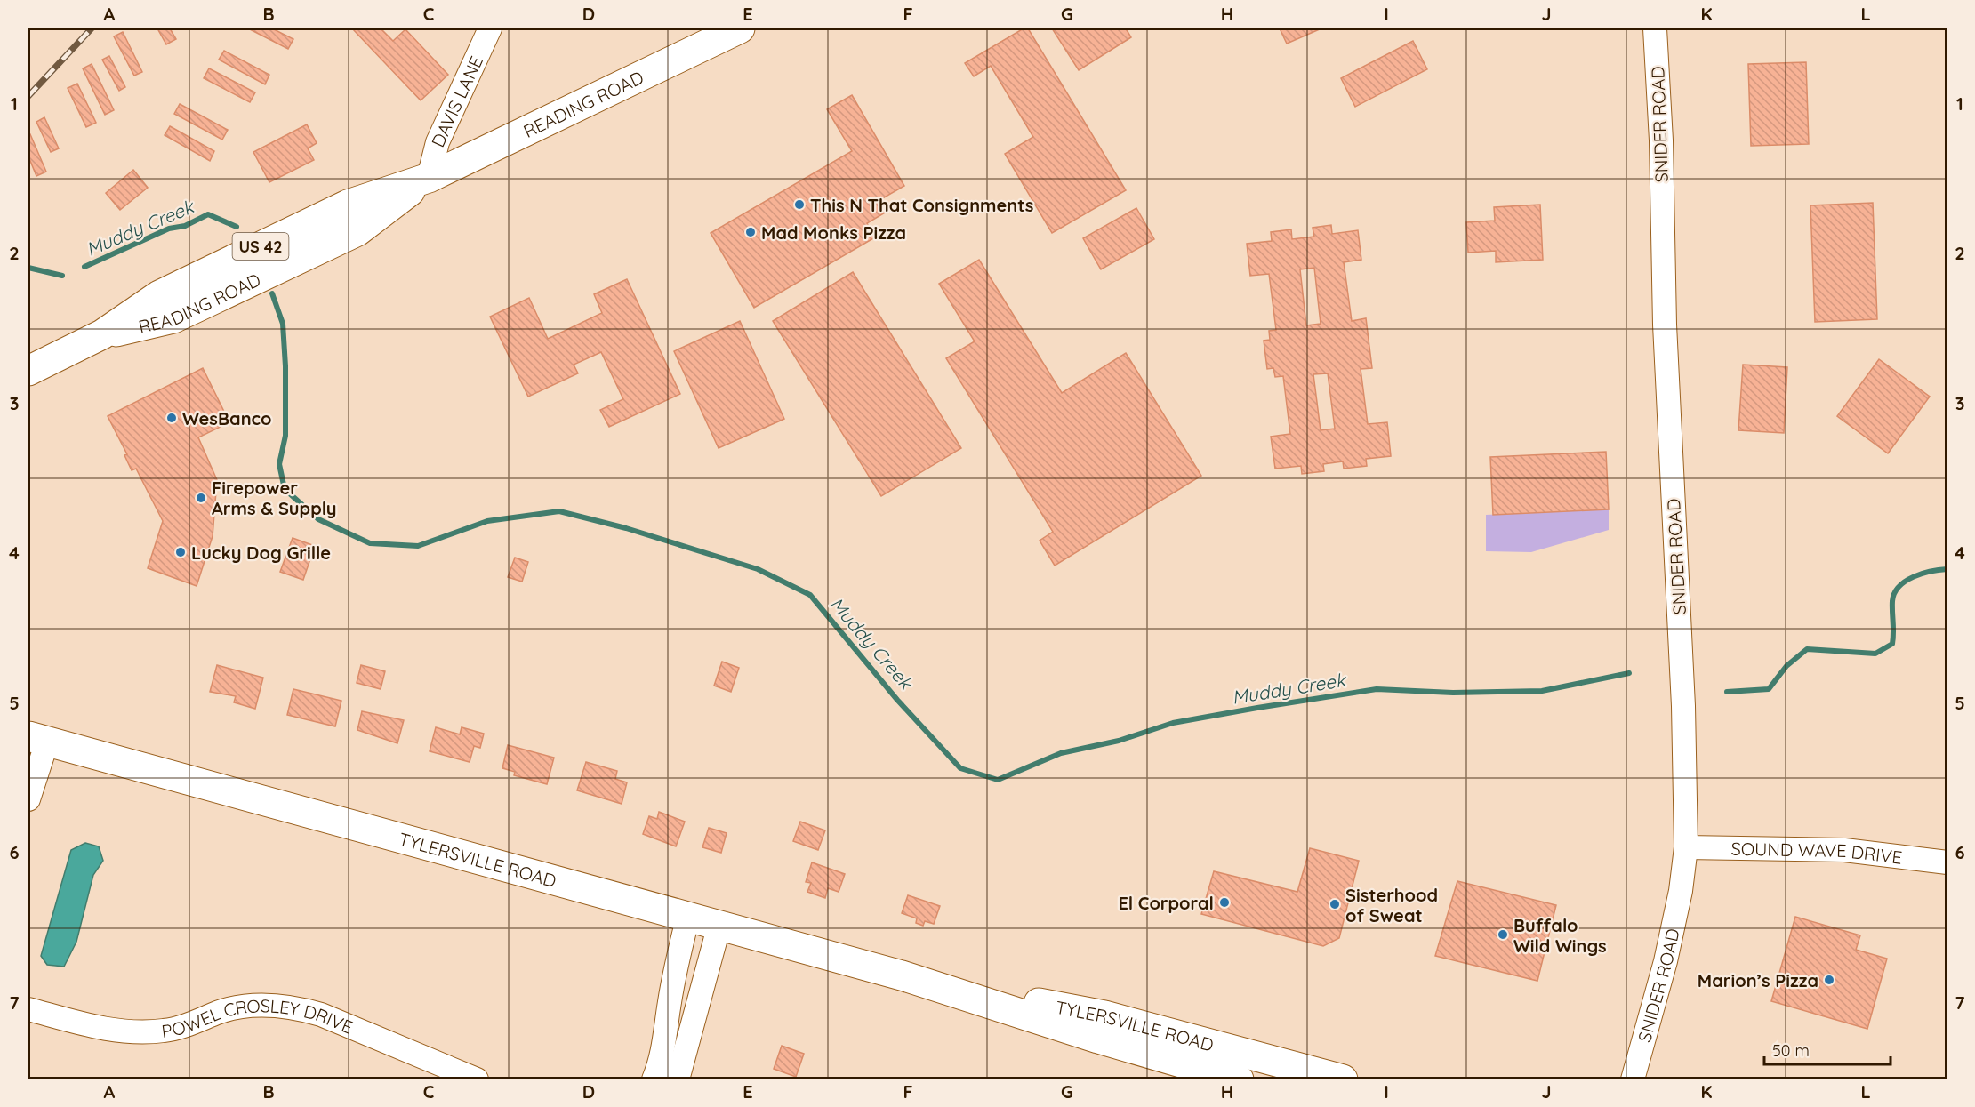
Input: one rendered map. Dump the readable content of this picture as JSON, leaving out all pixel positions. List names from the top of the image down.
{
  "streets": {
    "main road": ["READING ROAD", "US 42", "TYLERSVILLE ROAD"],
    "street": [
      "DAVIS LANE",
      "SNIDER ROAD",
      "SOUND WAVE DRIVE",
      "POWEL CROSLEY DRIVE"
    ]
  },
  "crossings": [
    ["DAVIS LANE", "READING ROAD"],
    ["SNIDER ROAD", "SOUND WAVE DRIVE"]
  ],
  "water": ["Muddy Creek"],
  "places": [
    "This N That Consignments",
    "Mad Monks Pizza",
    "WesBanco",
    "Firepower Arms & Supply",
    "Lucky Dog Grille",
    "El Corporal",
    "Sisterhood of Sweat",
    "Buffalo Wild Wings",
    "Marion’s Pizza"
  ],
  "scale_bar": "50 m",
  "grid": {
    "columns": [
      "A",
      "B",
      "C",
      "D",
      "E",
      "F",
      "G",
      "H",
      "I",
      "J",
      "K",
      "L"
    ],
    "rows": [
      "1",
      "2",
      "3",
      "4",
      "5",
      "6",
      "7"
    ]
  }
}
